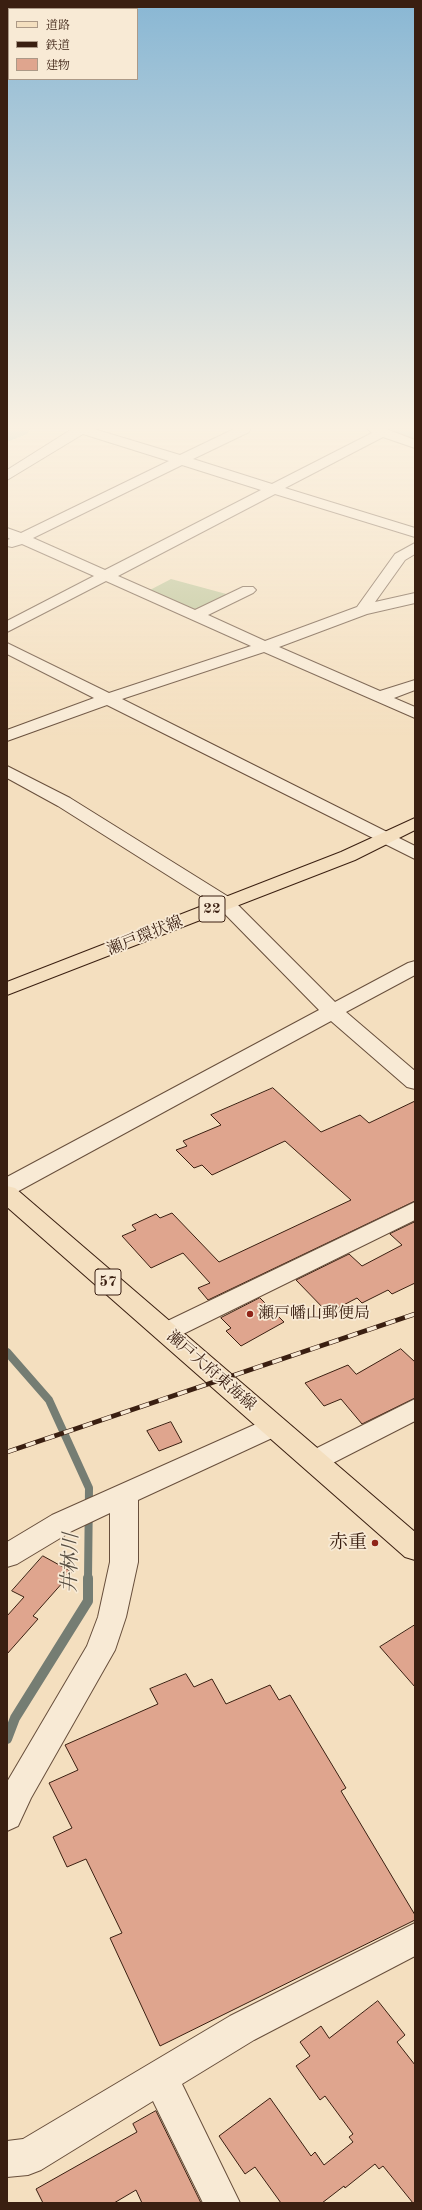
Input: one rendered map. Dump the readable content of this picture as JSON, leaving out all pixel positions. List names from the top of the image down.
{
  "streets": {
    "main road": [
      "22",
      "瀬戸環状線",
      "57",
      "瀬戸大府東海線"
    ]
  },
  "water": ["井林川"],
  "places": ["瀬戸幡山郵便局", "赤重"],
  "legend": ["道路", "鉄道", "建物"]
}
